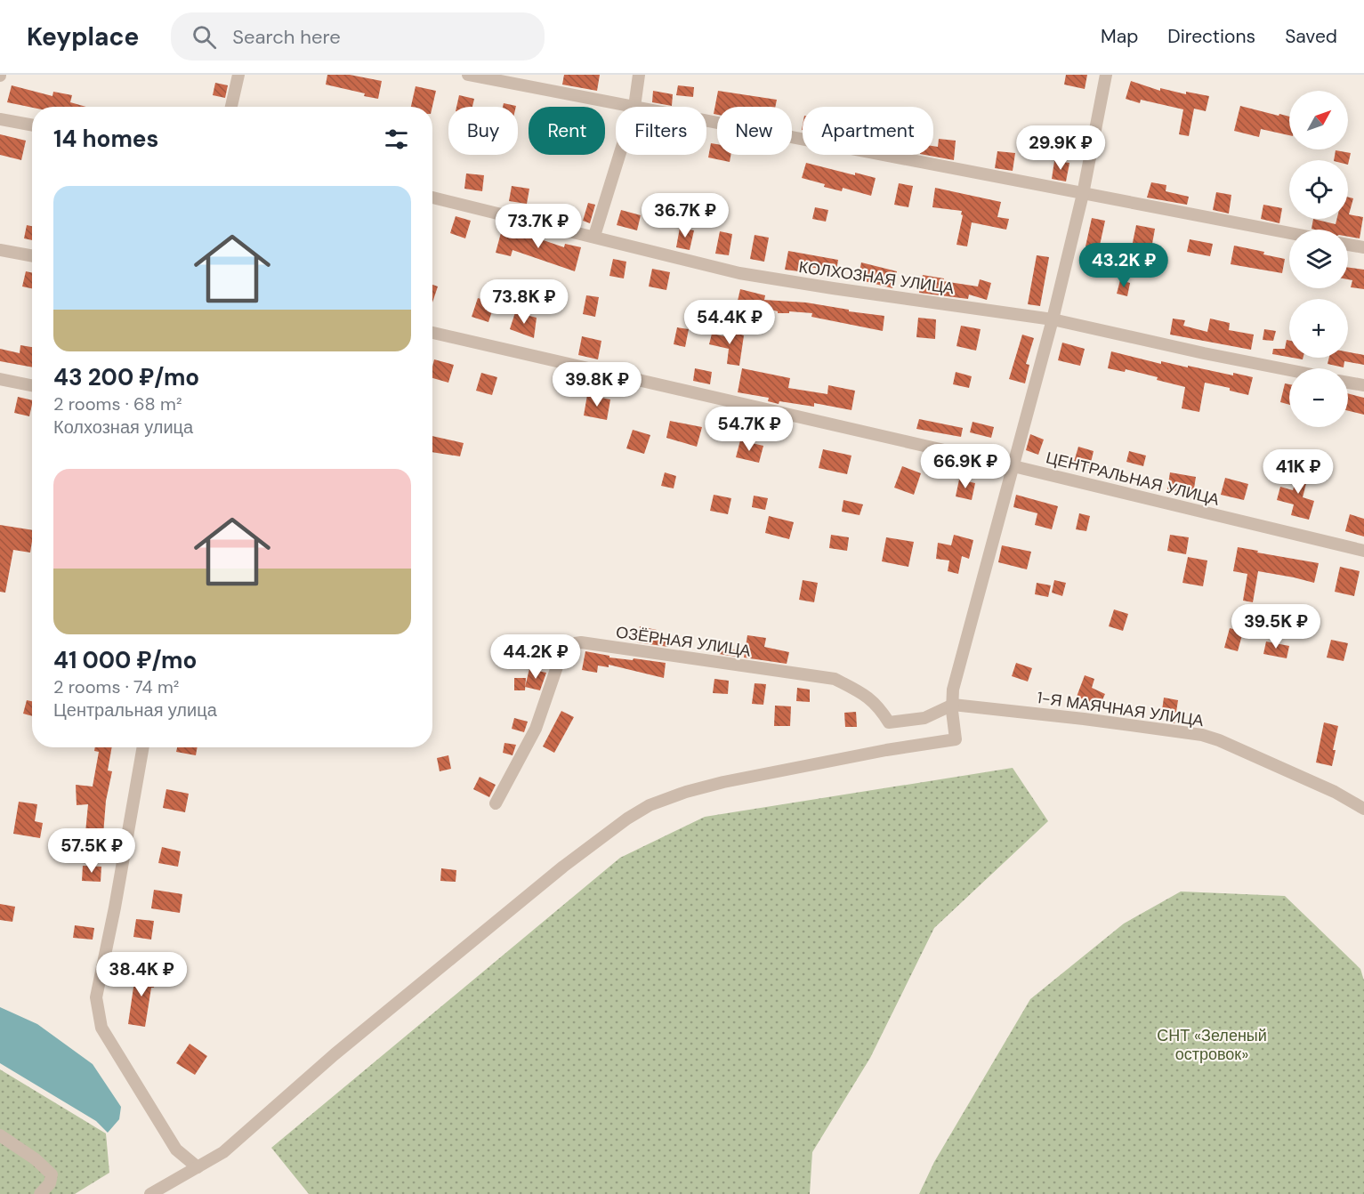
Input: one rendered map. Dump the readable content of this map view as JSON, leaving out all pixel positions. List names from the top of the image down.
{
  "streets": {
    "street": [
      "КОЛХОЗНАЯ УЛИЦА",
      "ЦЕНТРАЛЬНАЯ УЛИЦА",
      "ОЗЁРНАЯ УЛИЦА",
      "1-Я МАЯЧНАЯ УЛИЦА"
    ]
  },
  "crossings": [
    ["ОЗЁРНАЯ УЛИЦА", "1-Я МАЯЧНАЯ УЛИЦА"]
  ],
  "parks": ["СНТ «Зеленый островок»"],
  "north": "top right",
  "page": {
    "header": "Keyplace",
    "search": "Search here",
    "nav": ["Map", "Directions", "Saved"],
    "map_buttons": ["+", "−"],
    "chip": [
      "Buy",
      "Rent",
      "Filters",
      "New",
      "Apartment"
    ],
    "heading": "14 homes",
    "price": [
      "29.9K ₽",
      "36.7K ₽",
      "73.7K ₽",
      "43.2K ₽",
      "73.8K ₽",
      "54.4K ₽",
      "39.8K ₽",
      "54.7K ₽",
      "66.9K ₽",
      "41K ₽",
      "39.5K ₽",
      "44.2K ₽",
      "57.5K ₽",
      "38.4K ₽"
    ],
    "list": [
      {
        "name": "43 200 ₽/mo",
        "note": "2 rooms · 68 m² · Колхозная улица"
      },
      {
        "name": "41 000 ₽/mo",
        "note": "2 rooms · 74 m² · Центральная улица"
      }
    ]
  }
}
